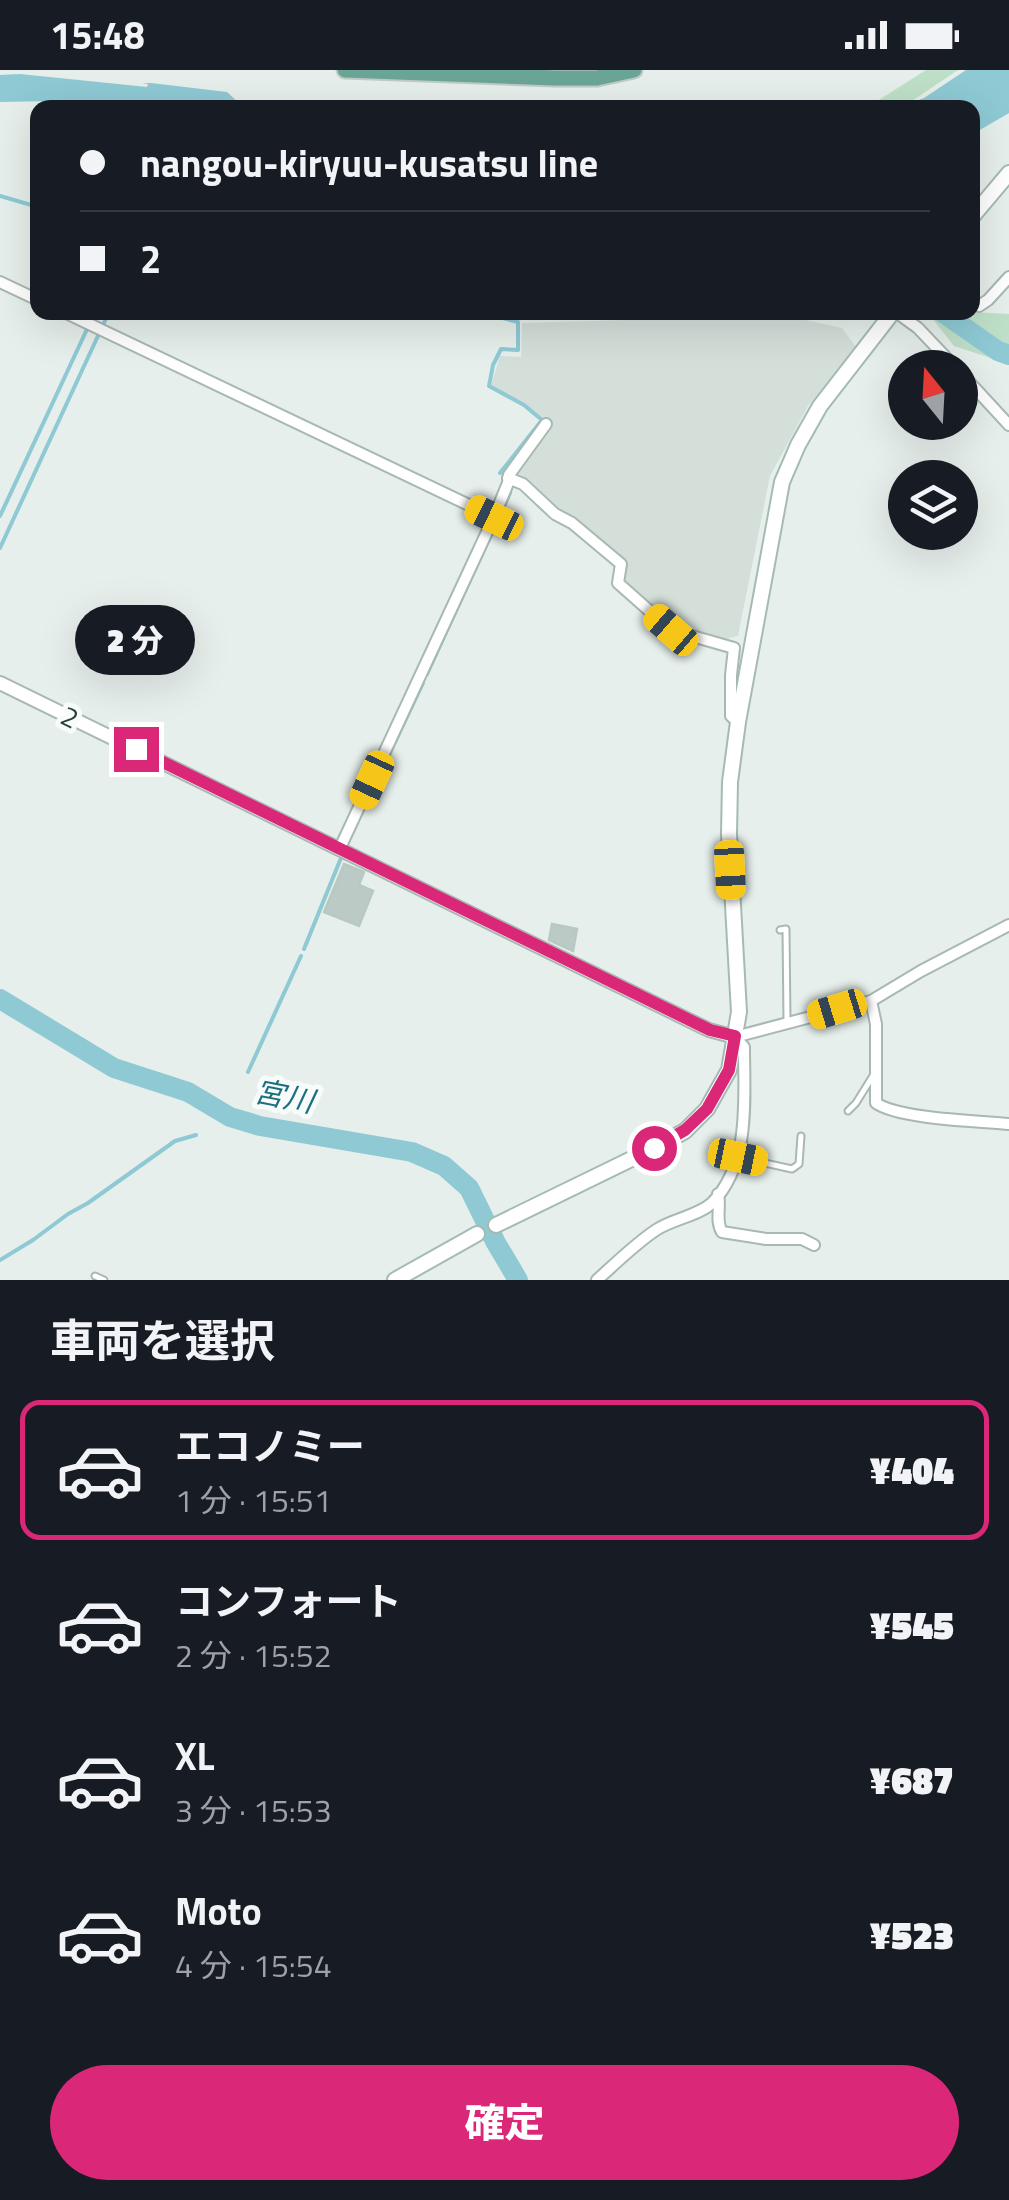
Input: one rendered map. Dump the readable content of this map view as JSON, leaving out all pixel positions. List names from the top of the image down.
{
  "streets": {
    "street": ["2"]
  },
  "water": ["宮川"],
  "north": "top",
  "page": {
    "status": "15:48",
    "banner": ["nangou-kiryuu-kusatsu line", "2"],
    "bubble": "2 分",
    "heading": "車両を選択",
    "list": [
      {
        "name": "エコノミー",
        "note": "1 分 · 15:51",
        "value": "¥404"
      },
      {
        "name": "コンフォート",
        "note": "2 分 · 15:52",
        "value": "¥545"
      },
      {
        "name": "XL",
        "note": "3 分 · 15:53",
        "value": "¥687"
      },
      {
        "name": "Moto",
        "note": "4 分 · 15:54",
        "value": "¥523"
      }
    ],
    "buttons": "確定"
  }
}
